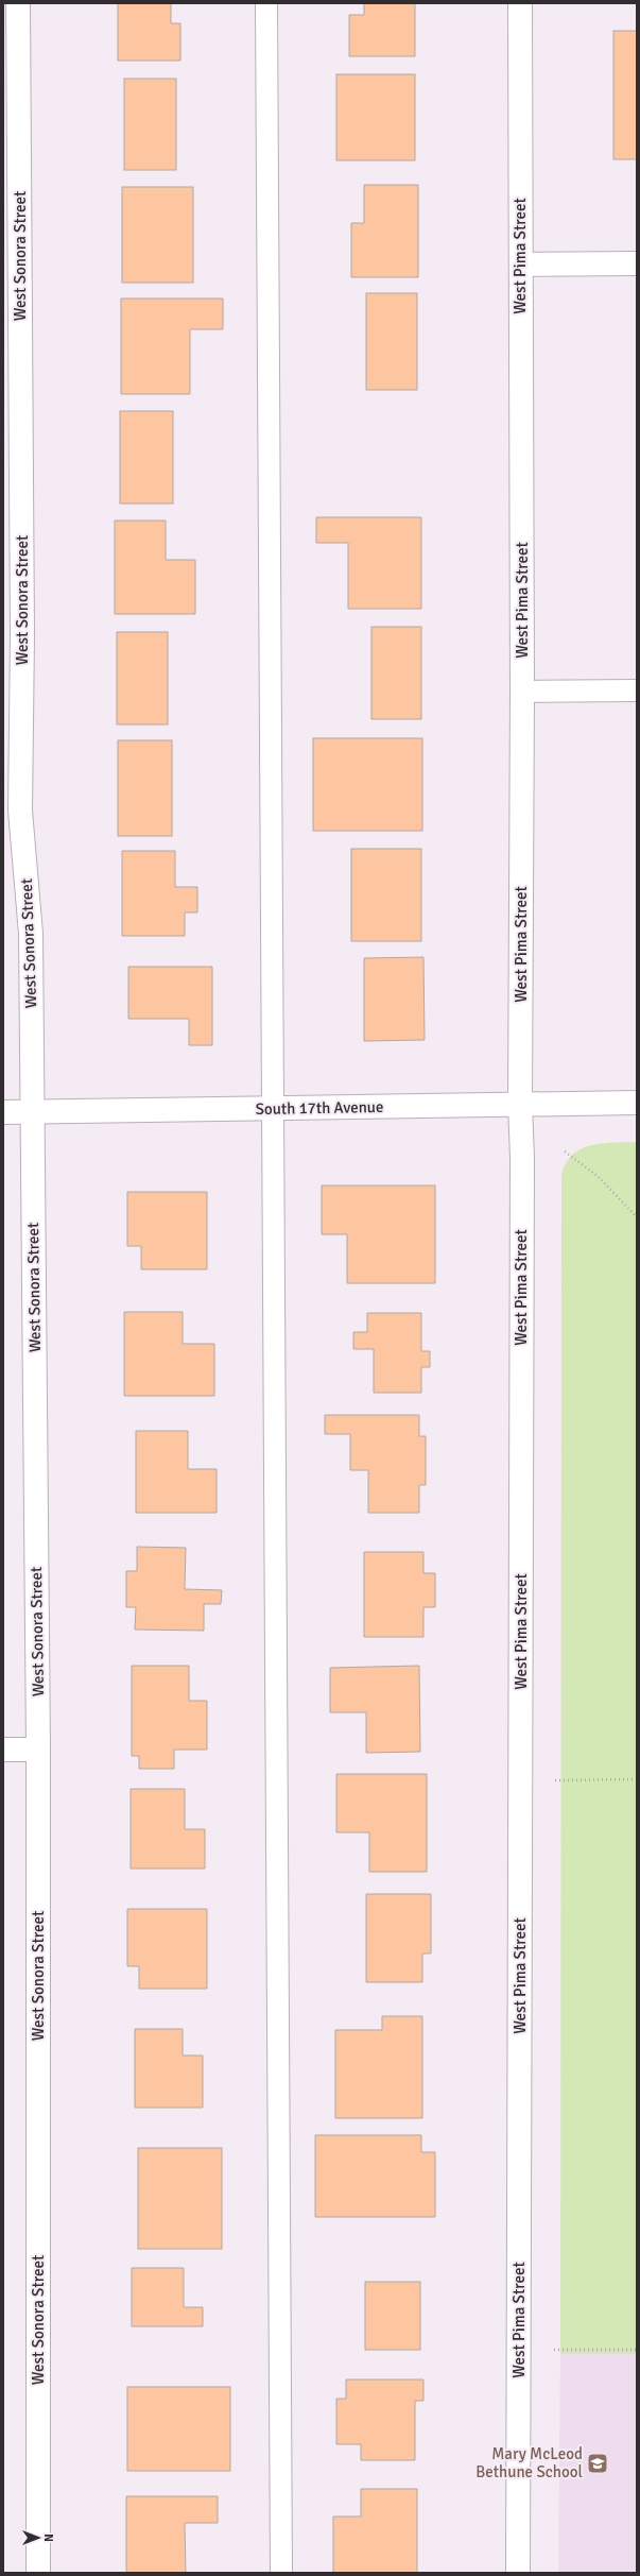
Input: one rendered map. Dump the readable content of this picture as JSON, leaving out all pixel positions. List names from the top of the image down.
{
  "streets": {
    "street": ["West Sonora Street", "West Pima Street", "South 17th Avenue"]
  },
  "crossings": [
    ["West Sonora Street", "South 17th Avenue"],
    ["West Pima Street", "South 17th Avenue"]
  ],
  "places": {
    "school or university": ["Mary McLeod Bethune School"]
  },
  "north": "right"
}
